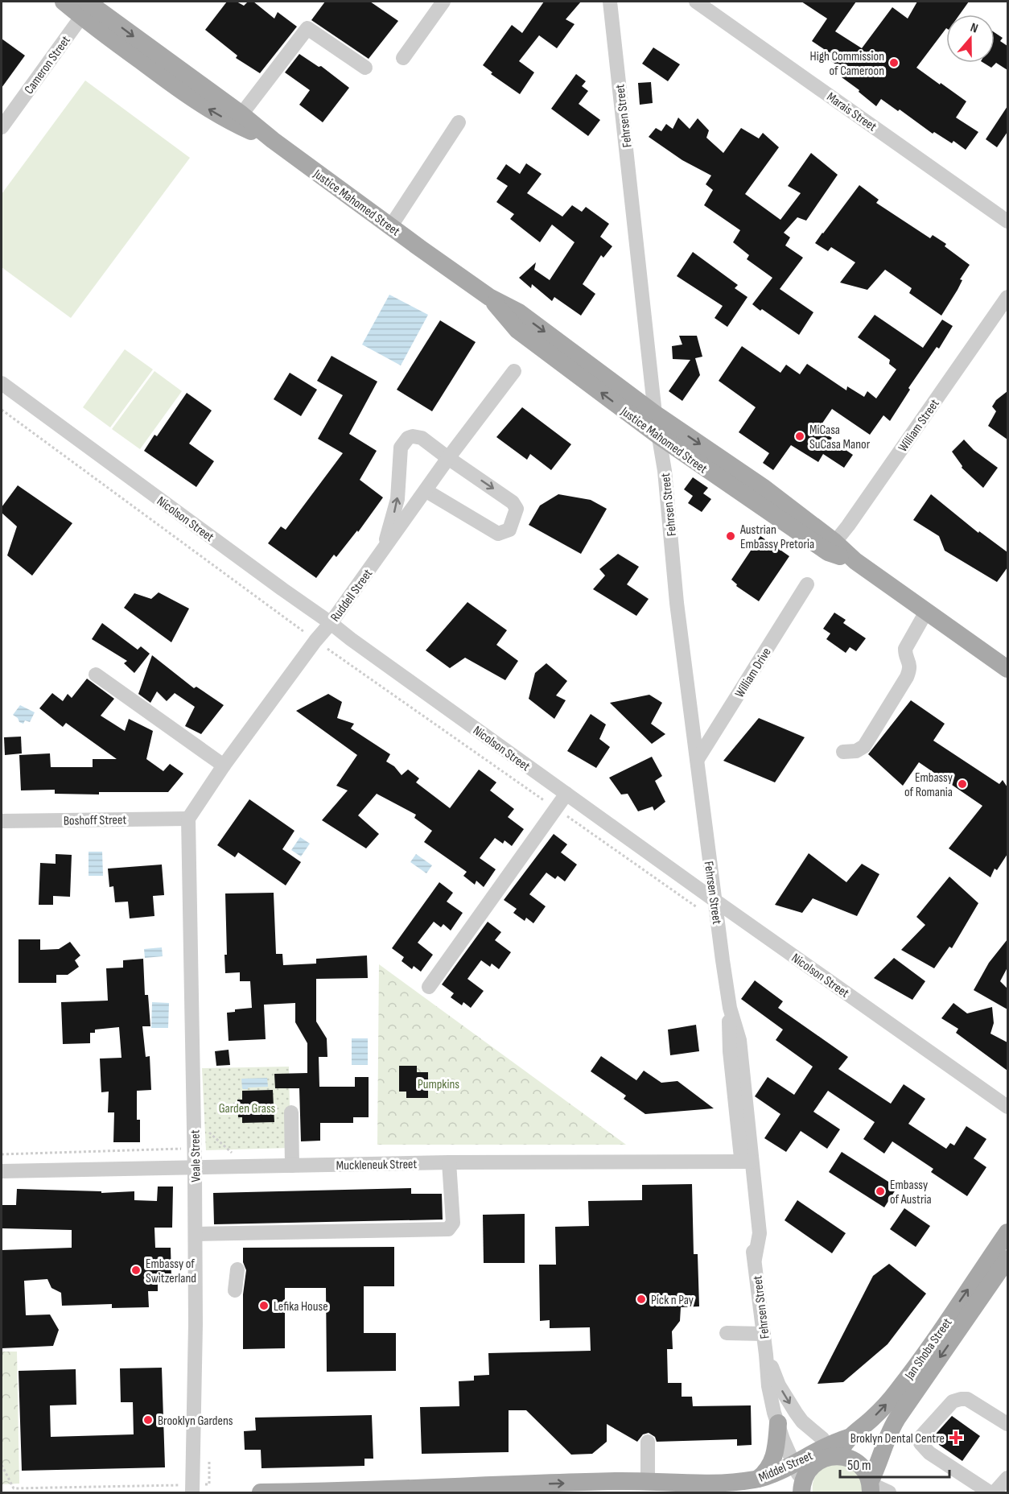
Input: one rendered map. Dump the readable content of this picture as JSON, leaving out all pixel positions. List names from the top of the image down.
{
  "streets": {
    "main road": ["Justice Mahomed Street", "Jan Shoba Street", "Middel Street"],
    "street": [
      "Cameron Street",
      "Marais Street",
      "Fehrsen Street",
      "William Street",
      "Nicolson Street",
      "Ruddell Street",
      "William Drive",
      "Boshoff Street",
      "Veale Street",
      "Muckleneuk Street"
    ]
  },
  "crossings": [
    ["Cameron Street", "Justice Mahomed Street"],
    ["Fehrsen Street", "Justice Mahomed Street"],
    ["Fehrsen Street", "Nicolson Street"],
    ["Fehrsen Street", "William Drive"],
    ["Fehrsen Street", "Muckleneuk Street"],
    ["Fehrsen Street", "Jan Shoba Street"],
    ["Fehrsen Street", "Middel Street"],
    ["Justice Mahomed Street", "William Street"],
    ["Nicolson Street", "Ruddell Street"],
    ["Ruddell Street", "Boshoff Street"],
    ["Ruddell Street", "Veale Street"],
    ["Boshoff Street", "Veale Street"],
    ["Veale Street", "Muckleneuk Street"],
    ["Jan Shoba Street", "Middel Street"]
  ],
  "one_way": ["Middel Street"],
  "parks": ["Pumpkins", "Garden Grass"],
  "places": {
    "other": [
      "High Commission of Cameroon",
      "MiCasa SuCasa Manor",
      "Austrian Embassy Pretoria",
      "Embassy of Romania",
      "Embassy of Austria",
      "Embassy of Switzerland",
      "Pick n Pay",
      "Lefika House",
      "Brooklyn Gardens"
    ],
    "health": ["Broklyn Dental Centre"]
  },
  "scale_bar": "50 m",
  "north": "top"
}
